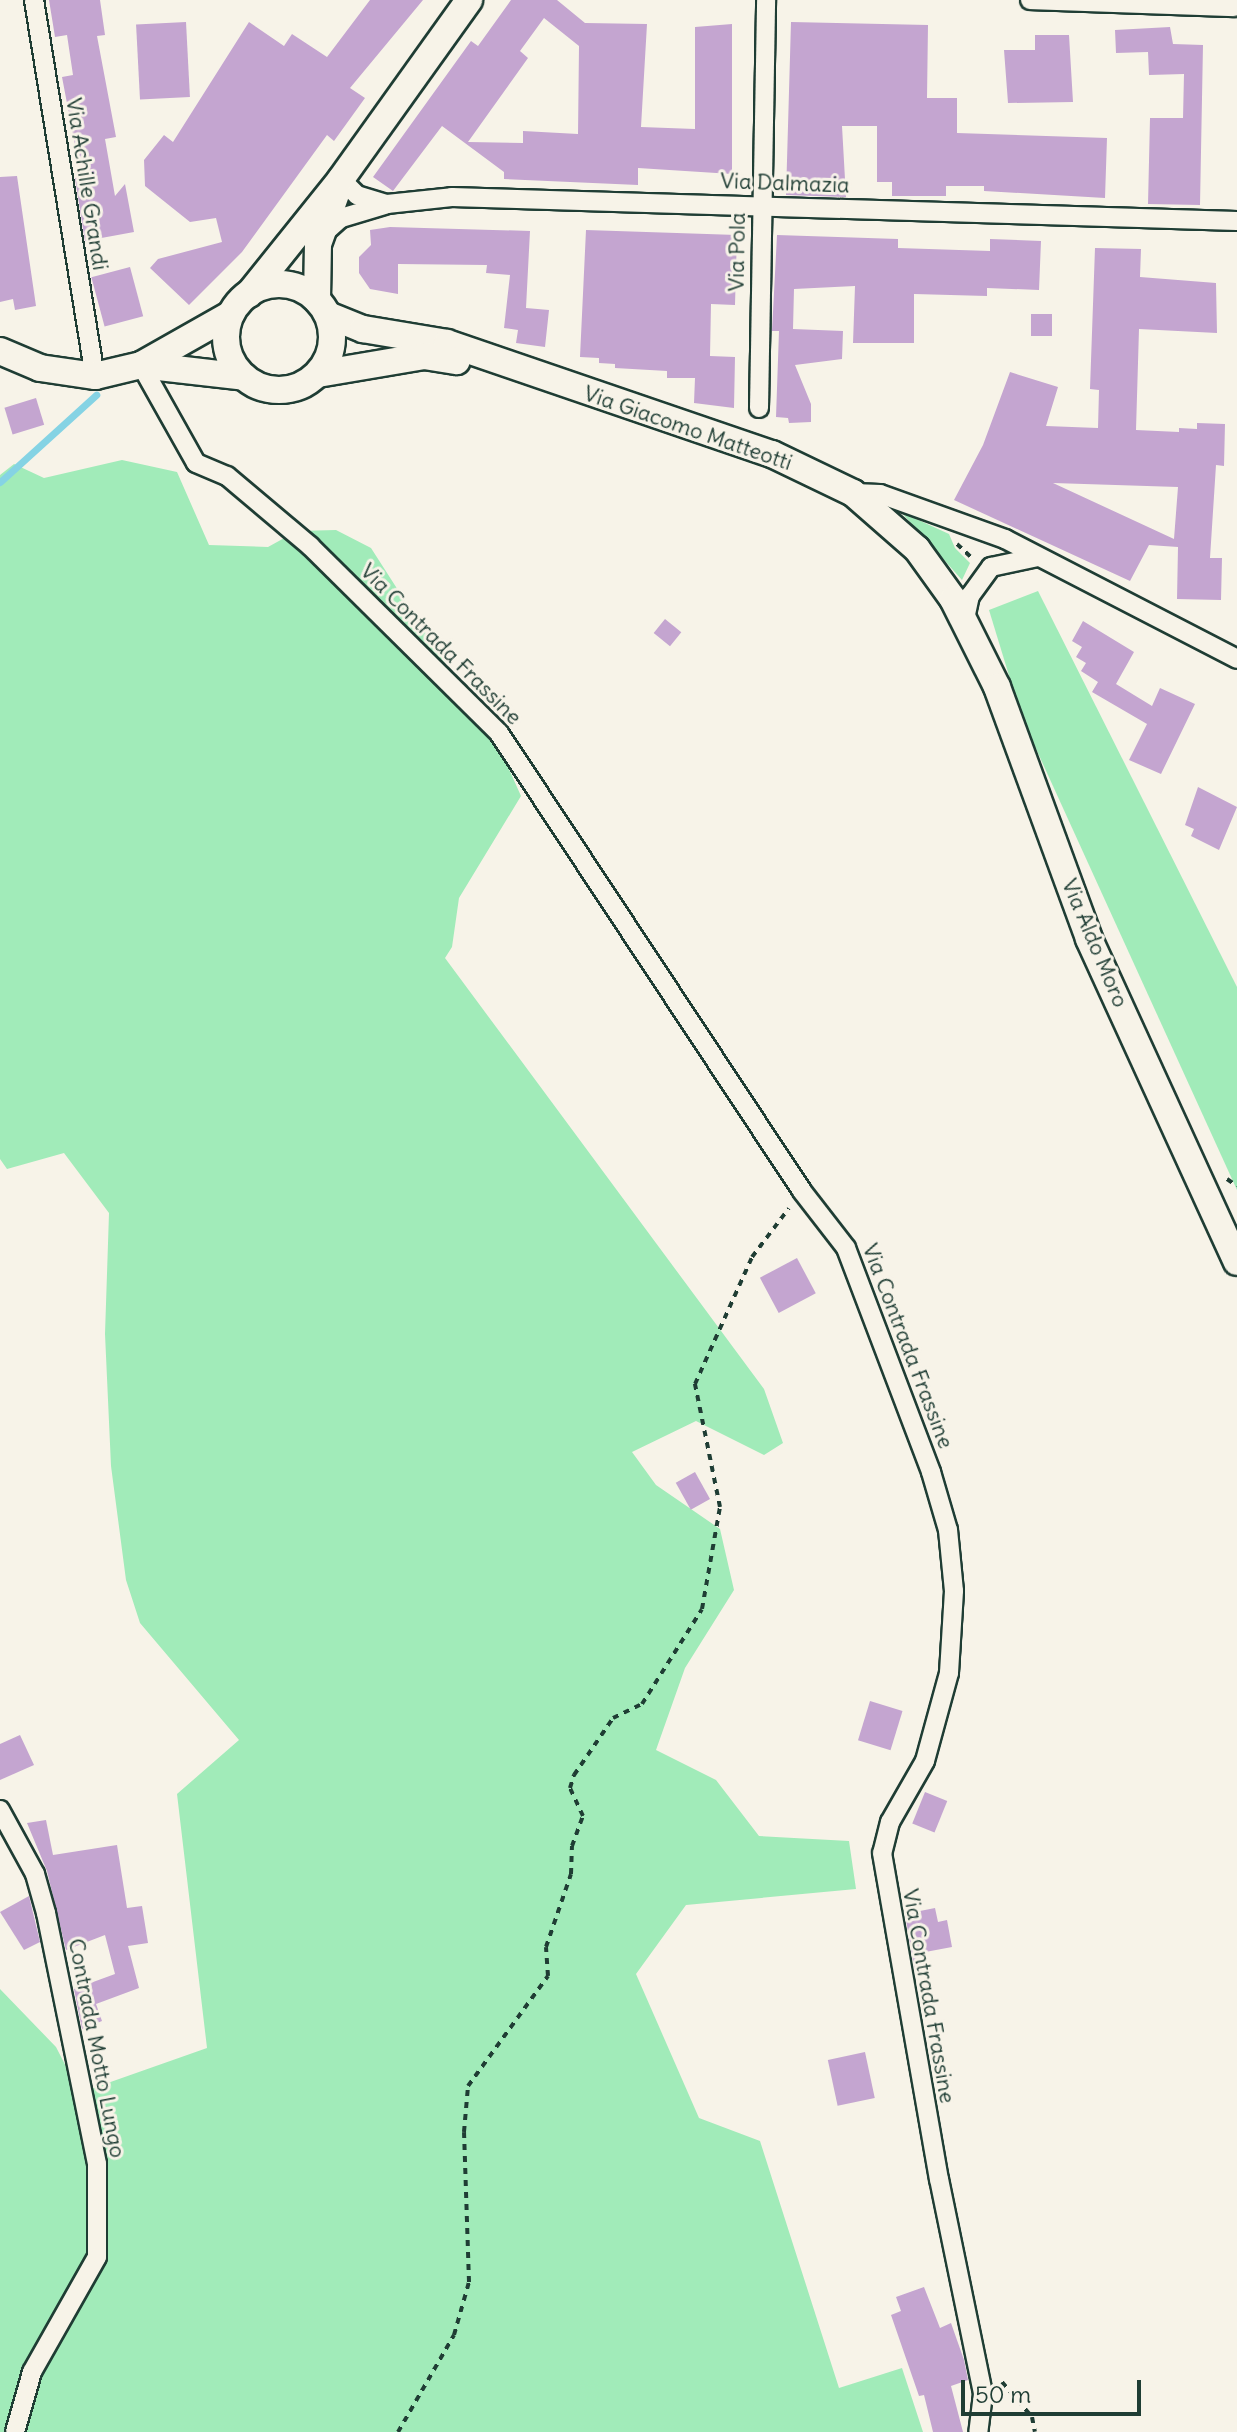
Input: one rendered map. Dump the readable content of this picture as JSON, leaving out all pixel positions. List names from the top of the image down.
{
  "streets": {
    "street": [
      "Via Dalmazia",
      "Via Achille Grandi",
      "Via Pola",
      "Via Giacomo Matteotti",
      "Via Contrada Frassine",
      "Via Aldo Moro",
      "Contrada Motto Lungo"
    ]
  },
  "crossings": [
    ["Via Dalmazia", "Via Pola"],
    ["Via Giacomo Matteotti", "Via Aldo Moro"]
  ],
  "scale_bar": "50 m"
}
